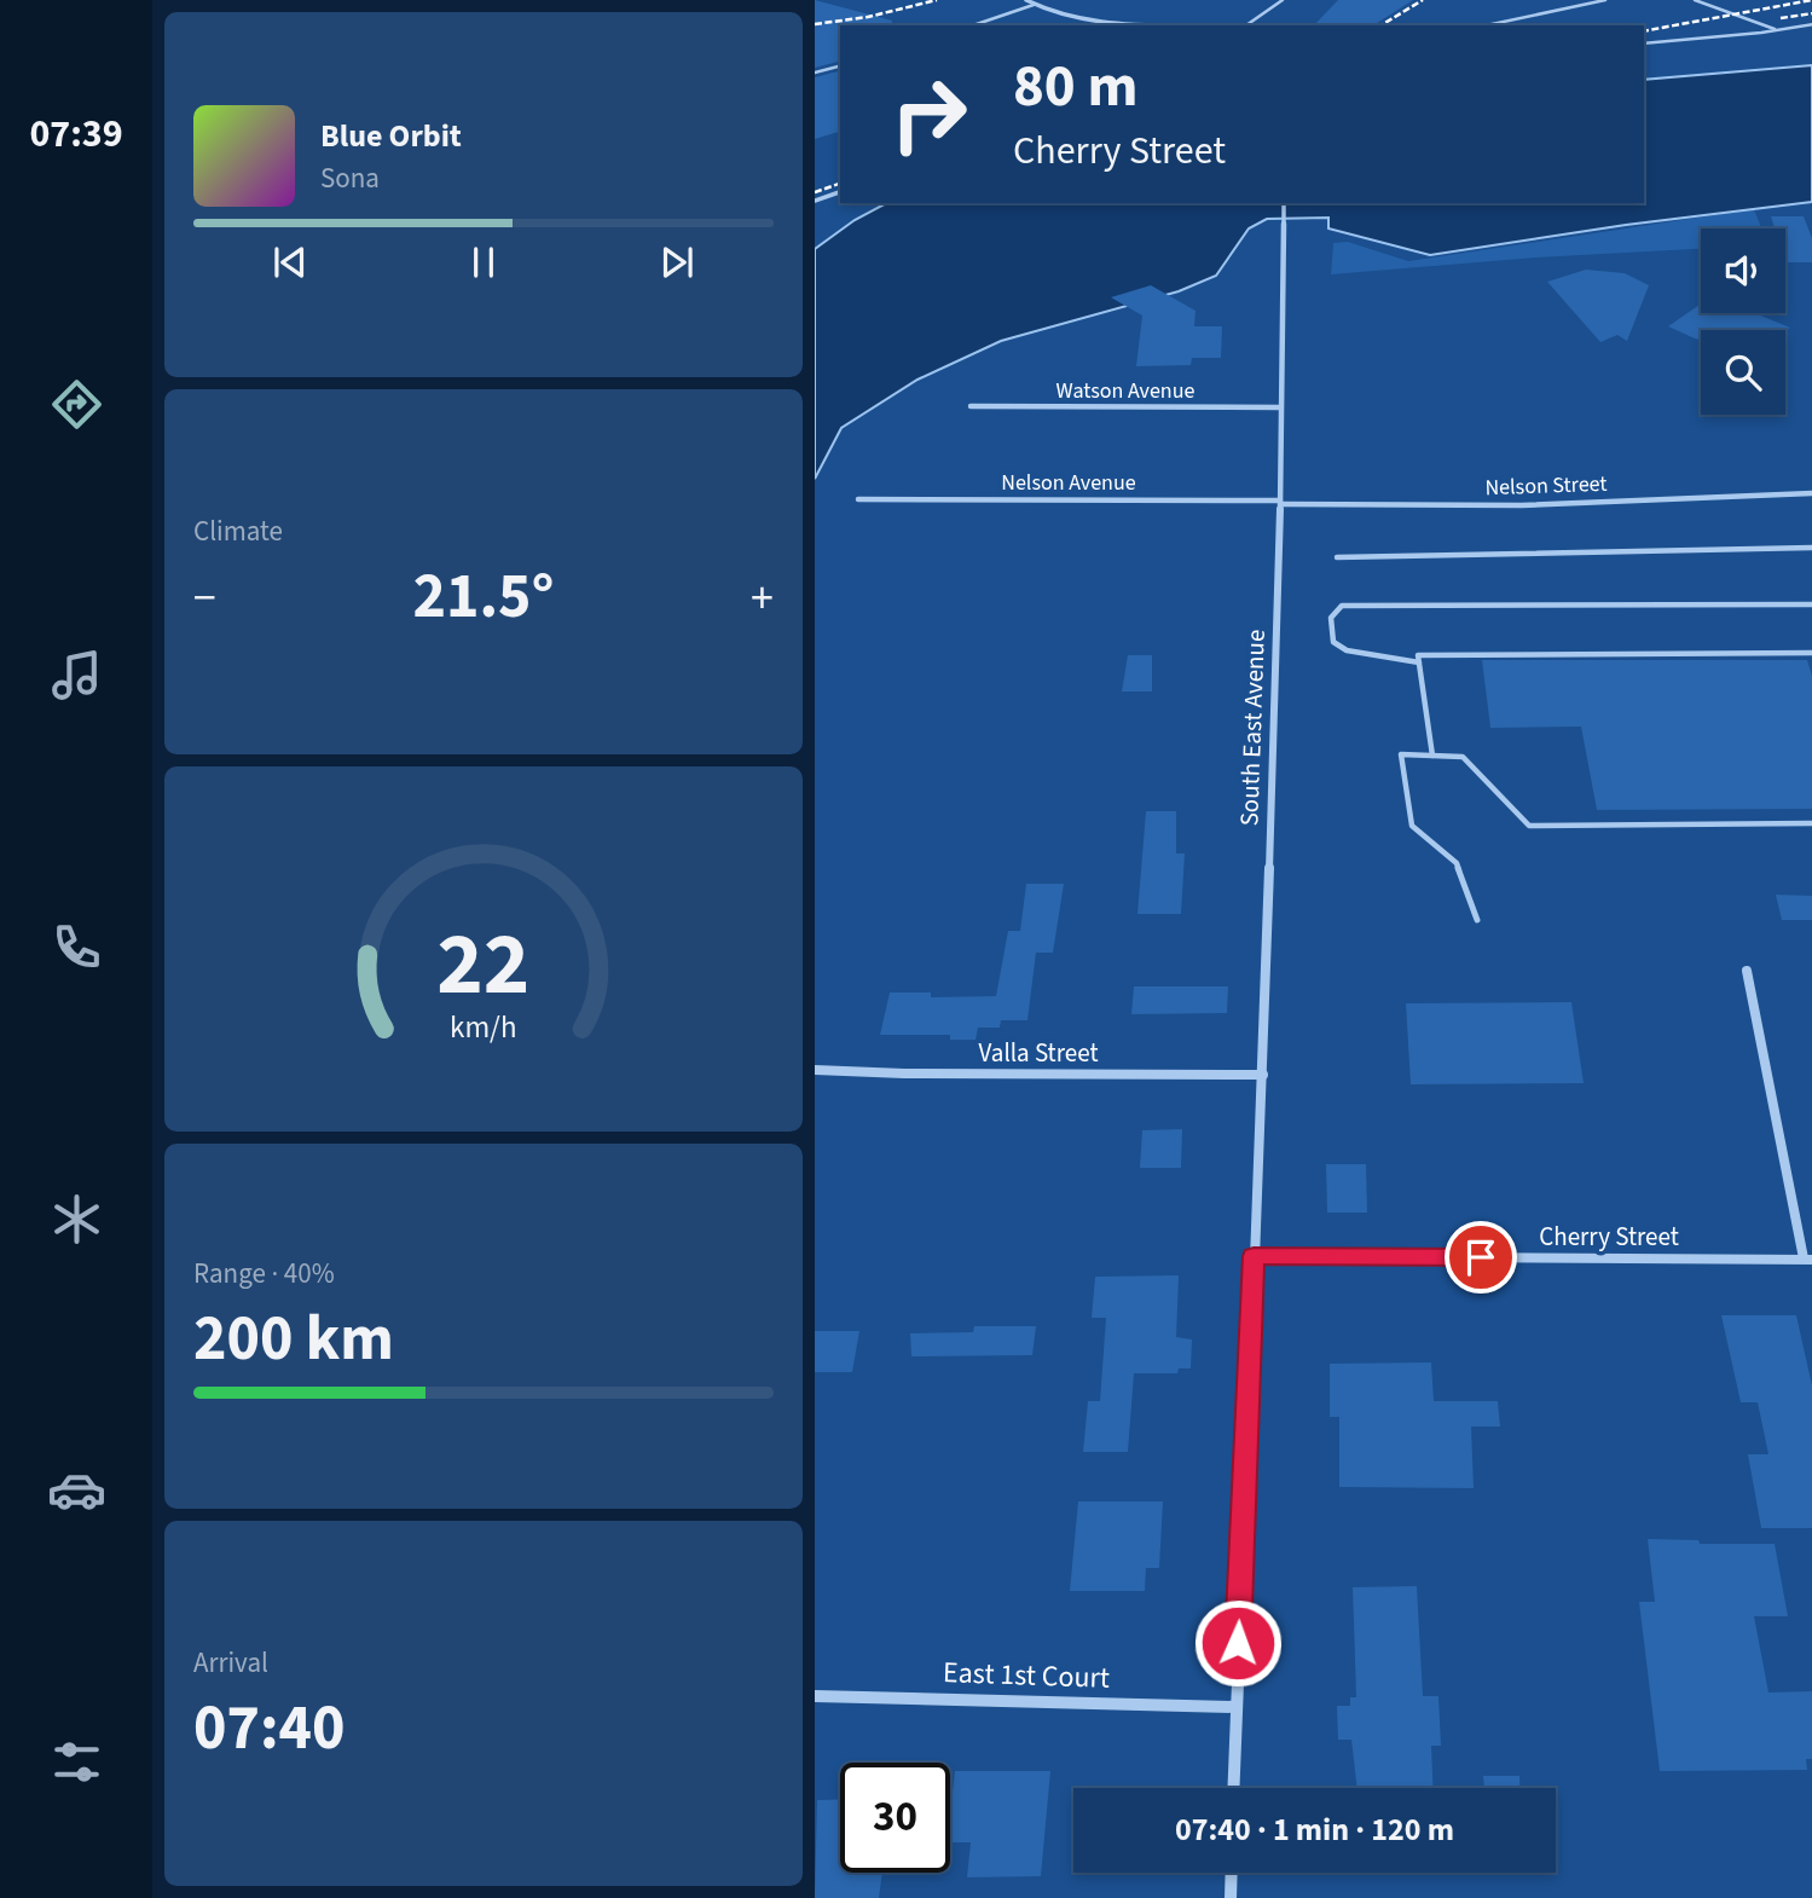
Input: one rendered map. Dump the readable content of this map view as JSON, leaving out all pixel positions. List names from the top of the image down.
{
  "streets": {
    "street": [
      "Watson Avenue",
      "Nelson Avenue",
      "Nelson Street",
      "South East Avenue",
      "Valla Street",
      "Cherry Street",
      "East 1st Court"
    ]
  },
  "crossings": [
    ["Watson Avenue", "South East Avenue"],
    ["Nelson Avenue", "Nelson Street"],
    ["Nelson Avenue", "South East Avenue"],
    ["Nelson Street", "South East Avenue"],
    ["South East Avenue", "Valla Street"],
    ["South East Avenue", "Cherry Street"],
    ["South East Avenue", "East 1st Court"]
  ],
  "page": {
    "tabs": "07:39",
    "turn": ["80 m", "Cherry Street"],
    "song": ["Blue Orbit", "Sona"],
    "tile": [
      "Climate",
      ["Range · 40%", "200 km"],
      ["Arrival", "07:40"]
    ],
    "heat": ["−", "21.5°", "+"],
    "limit": "30",
    "trip": "07:40 · 1 min · 120 m",
    "gauge": ["22", "km/h"]
  }
}
